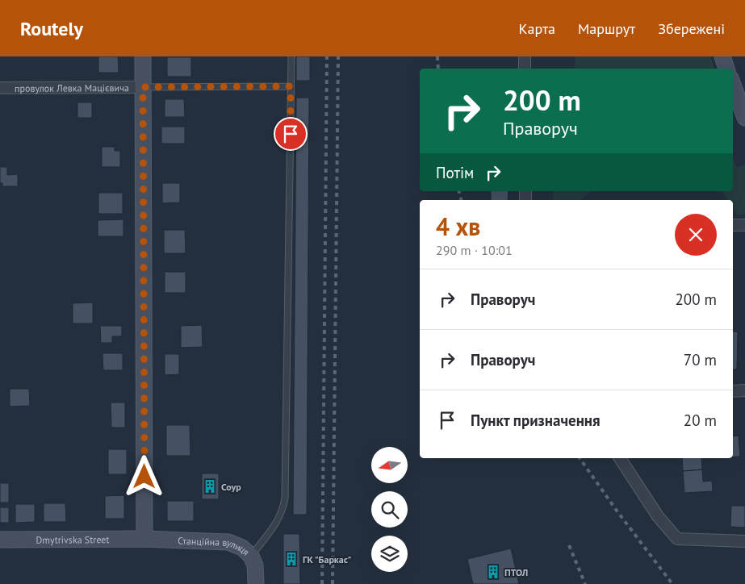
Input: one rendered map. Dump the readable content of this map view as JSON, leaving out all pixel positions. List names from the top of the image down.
{
  "streets": {
    "street": ["провулок Левка Мацієвича", "Dmytrivska Street", "Станційна вулиця"]
  },
  "crossings": [
    ["Dmytrivska Street", "Станційна вулиця"]
  ],
  "places": {
    "building": ["Соур", "ГК \"Баркас\"", "ПТОЛ"]
  },
  "north": "left",
  "page": {
    "header": "Routely",
    "nav": ["Карта", "Маршрут", "Збережені"],
    "turn": ["200 m", "Праворуч"],
    "then": "Потім",
    "heading": ["4 хв", "290 m · 10:01"],
    "list": [
      {
        "name": "Праворуч",
        "value": "200 m"
      },
      {
        "name": "Праворуч",
        "value": "70 m"
      },
      {
        "name": "Пункт призначення",
        "value": "20 m"
      }
    ]
  }
}
